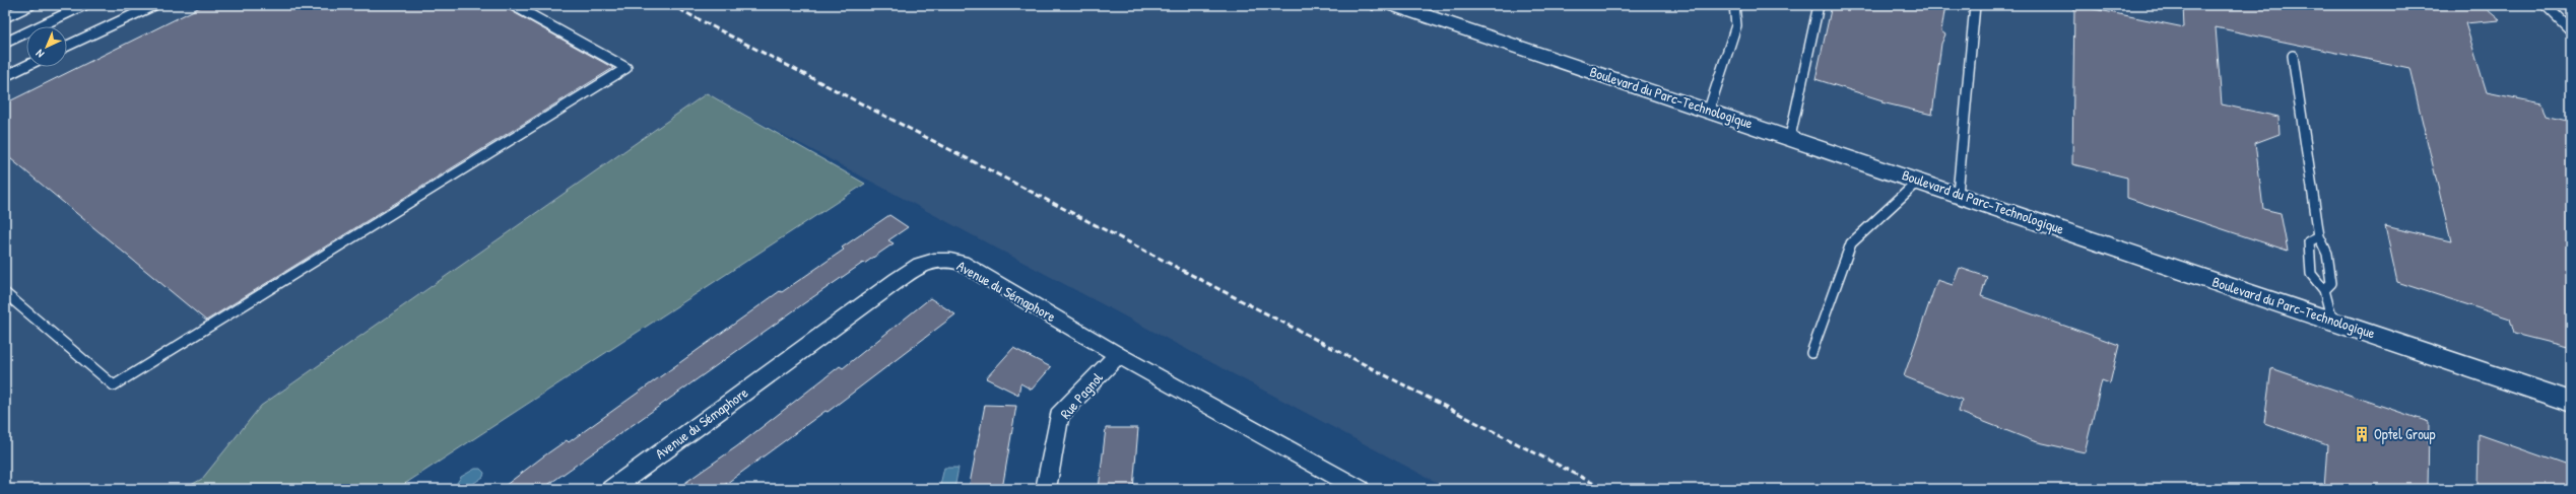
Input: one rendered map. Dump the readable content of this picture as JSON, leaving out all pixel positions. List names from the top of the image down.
{
  "streets": {
    "street": ["Boulevard du Parc-Technologique", "Avenue du Sémaphore", "Rue Pagnol"]
  },
  "crossings": [
    ["Avenue du Sémaphore", "Rue Pagnol"]
  ],
  "places": {
    "building": ["Optel Group"]
  },
  "north": "bottom left"
}
